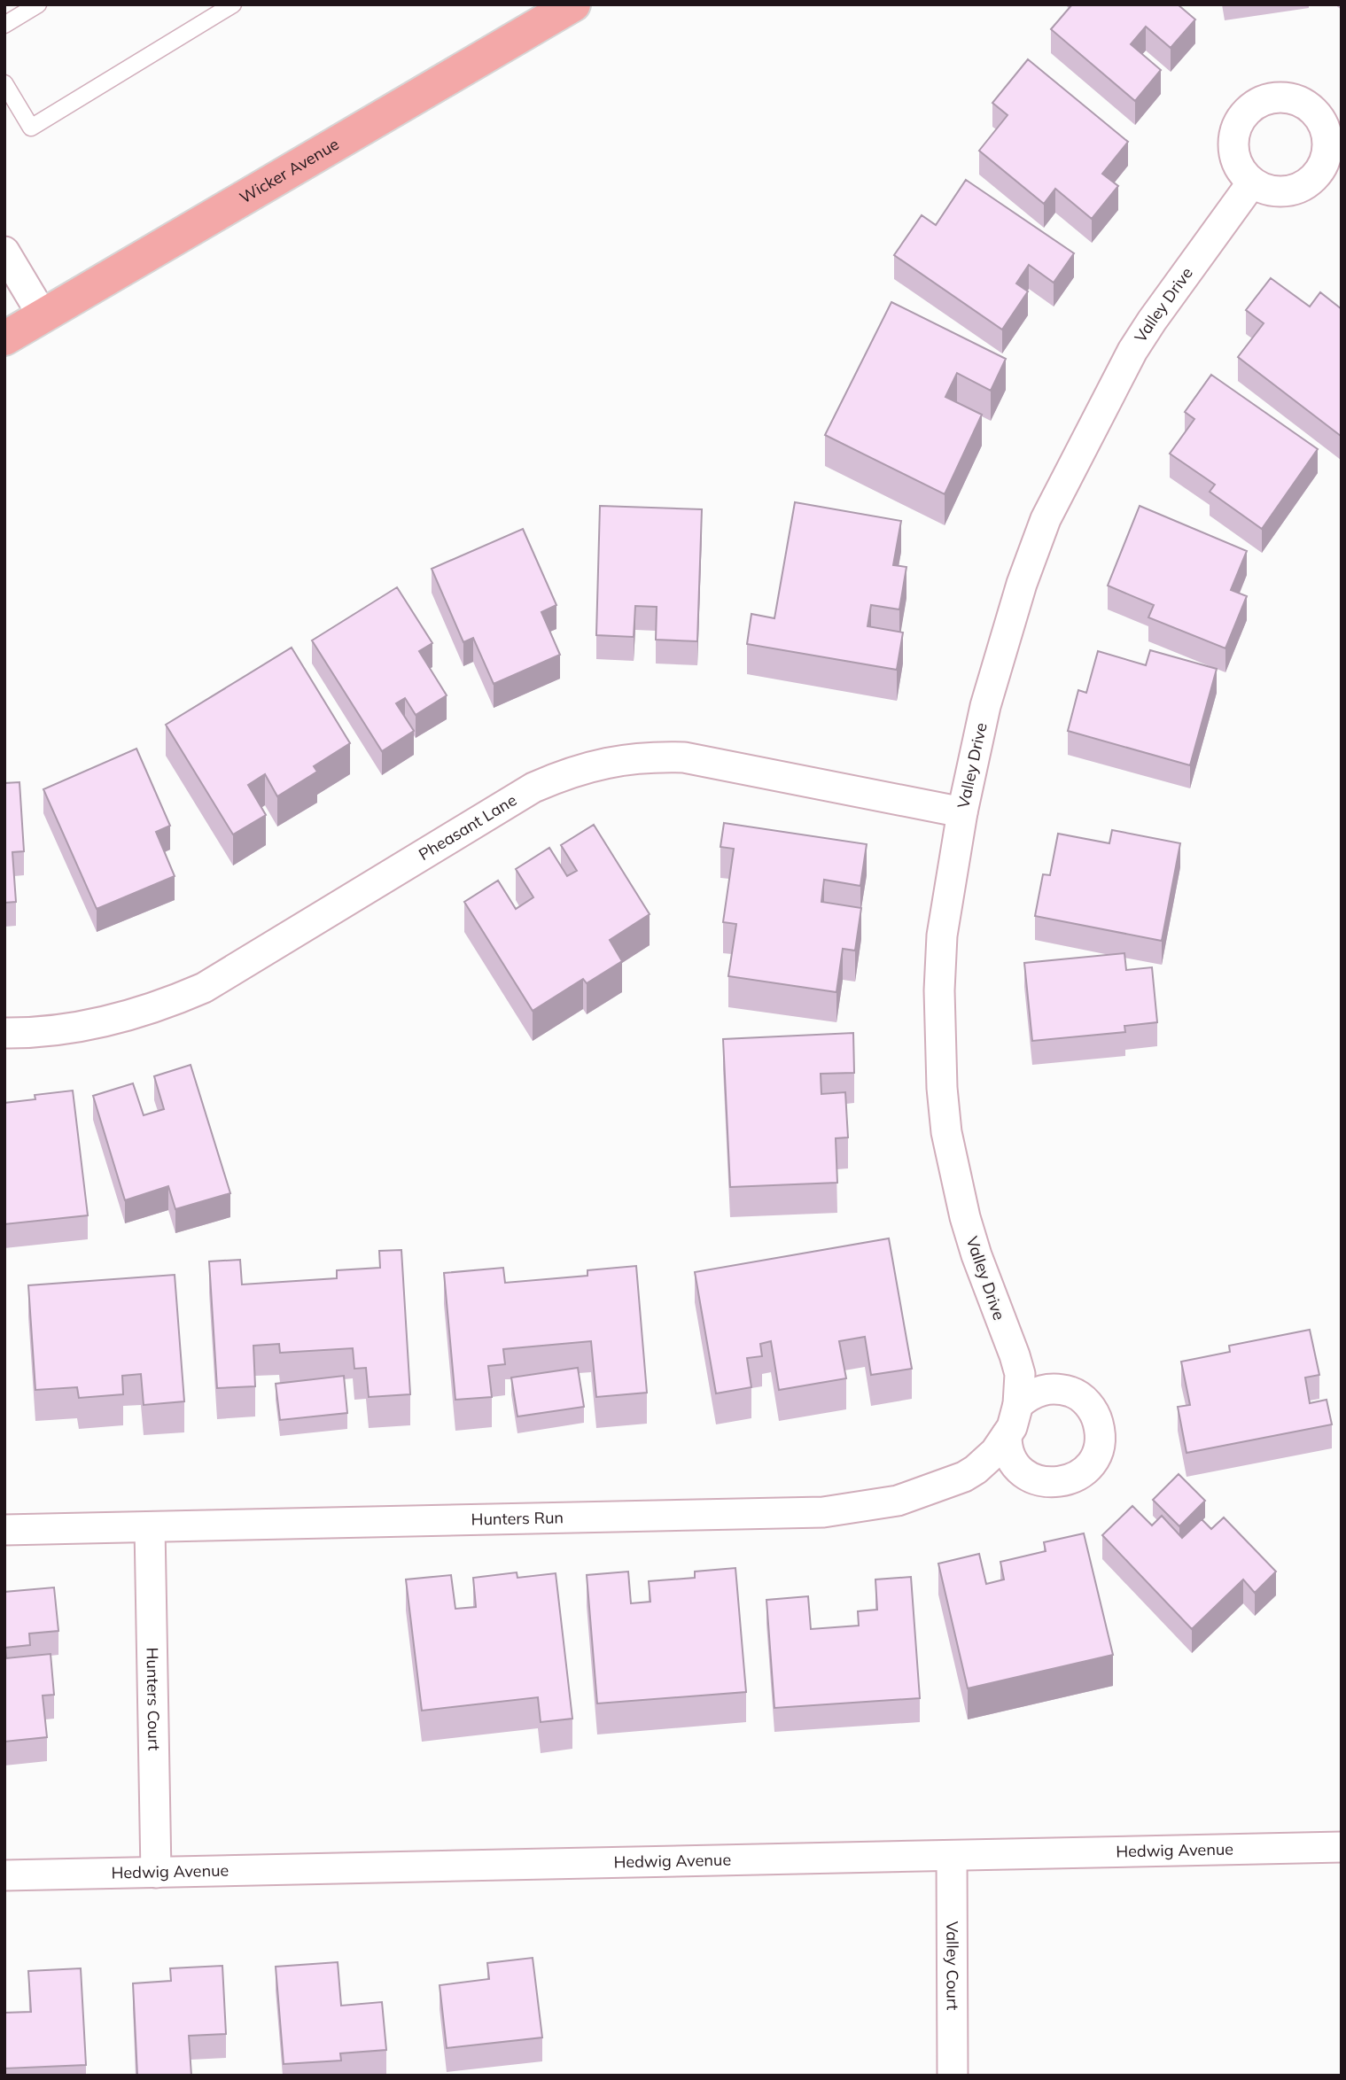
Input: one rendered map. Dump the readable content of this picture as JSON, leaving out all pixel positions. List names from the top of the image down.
{
  "streets": {
    "highway": ["Wicker Avenue"],
    "street": [
      "Valley Drive",
      "Pheasant Lane",
      "Hunters Run",
      "Hunters Court",
      "Hedwig Avenue",
      "Valley Court"
    ]
  },
  "crossings": [
    ["Valley Drive", "Pheasant Lane"],
    ["Valley Drive", "Hunters Run"],
    ["Hunters Run", "Hunters Court"],
    ["Hunters Court", "Hedwig Avenue"],
    ["Hedwig Avenue", "Valley Court"]
  ]
}
